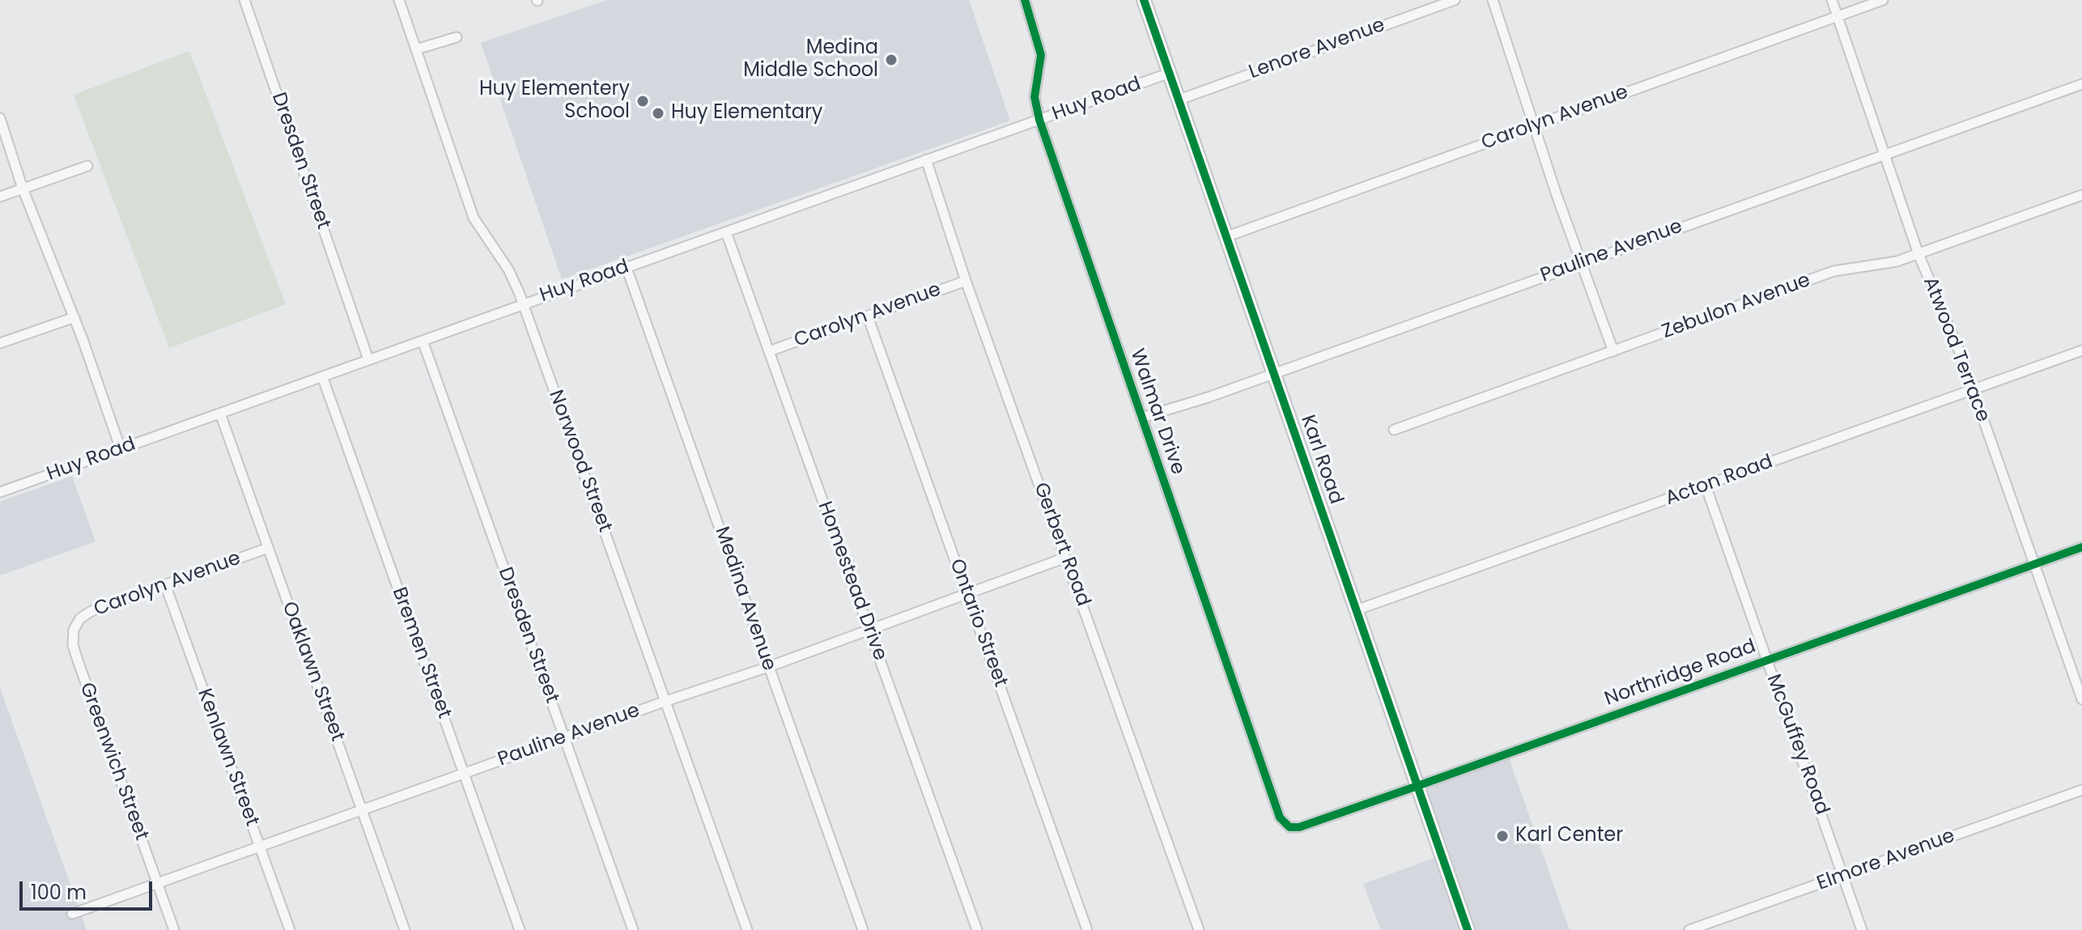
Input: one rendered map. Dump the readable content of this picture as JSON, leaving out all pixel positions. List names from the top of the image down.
{
  "streets": {
    "main road": ["Karl Road"],
    "street": [
      "Lenore Avenue",
      "Huy Road",
      "Carolyn Avenue",
      "Dresden Street",
      "Pauline Avenue",
      "Zebulon Avenue",
      "Atwood Terrace",
      "Walmar Drive",
      "Norwood Street",
      "Acton Road",
      "Gerbert Road",
      "Homestead Drive",
      "Medina Avenue",
      "Ontario Street",
      "Bremen Street",
      "Oaklawn Street",
      "Northridge Road",
      "McGuffey Road",
      "Kenlawn Street",
      "Greenwich Street",
      "Elmore Avenue"
    ]
  },
  "crossings": [
    ["Lenore Avenue", "Karl Road"],
    ["Huy Road", "Dresden Street"],
    ["Huy Road", "Walmar Drive"],
    ["Huy Road", "Karl Road"],
    ["Huy Road", "Norwood Street"],
    ["Huy Road", "Gerbert Road"],
    ["Huy Road", "Homestead Drive"],
    ["Huy Road", "Medina Avenue"],
    ["Huy Road", "Bremen Street"],
    ["Huy Road", "Oaklawn Street"],
    ["Carolyn Avenue", "Atwood Terrace"],
    ["Carolyn Avenue", "Karl Road"],
    ["Carolyn Avenue", "Gerbert Road"],
    ["Carolyn Avenue", "Homestead Drive"],
    ["Carolyn Avenue", "Ontario Street"],
    ["Carolyn Avenue", "Oaklawn Street"],
    ["Carolyn Avenue", "Kenlawn Street"],
    ["Carolyn Avenue", "Greenwich Street"],
    ["Dresden Street", "Pauline Avenue"],
    ["Pauline Avenue", "Atwood Terrace"],
    ["Pauline Avenue", "Walmar Drive"],
    ["Pauline Avenue", "Karl Road"],
    ["Pauline Avenue", "Norwood Street"],
    ["Pauline Avenue", "Gerbert Road"],
    ["Pauline Avenue", "Homestead Drive"],
    ["Pauline Avenue", "Medina Avenue"],
    ["Pauline Avenue", "Ontario Street"],
    ["Pauline Avenue", "Bremen Street"],
    ["Pauline Avenue", "Oaklawn Street"],
    ["Pauline Avenue", "Kenlawn Street"],
    ["Pauline Avenue", "Greenwich Street"],
    ["Zebulon Avenue", "Atwood Terrace"],
    ["Atwood Terrace", "Acton Road"],
    ["Atwood Terrace", "Northridge Road"],
    ["Walmar Drive", "Northridge Road"],
    ["Karl Road", "Acton Road"],
    ["Karl Road", "Northridge Road"],
    ["Acton Road", "McGuffey Road"],
    ["Northridge Road", "McGuffey Road"],
    ["McGuffey Road", "Elmore Avenue"]
  ],
  "places": [
    "Medina Middle School",
    "Huy Elementery School",
    "Huy Elementary",
    "Karl Center"
  ],
  "scale_bar": "100 m"
}
